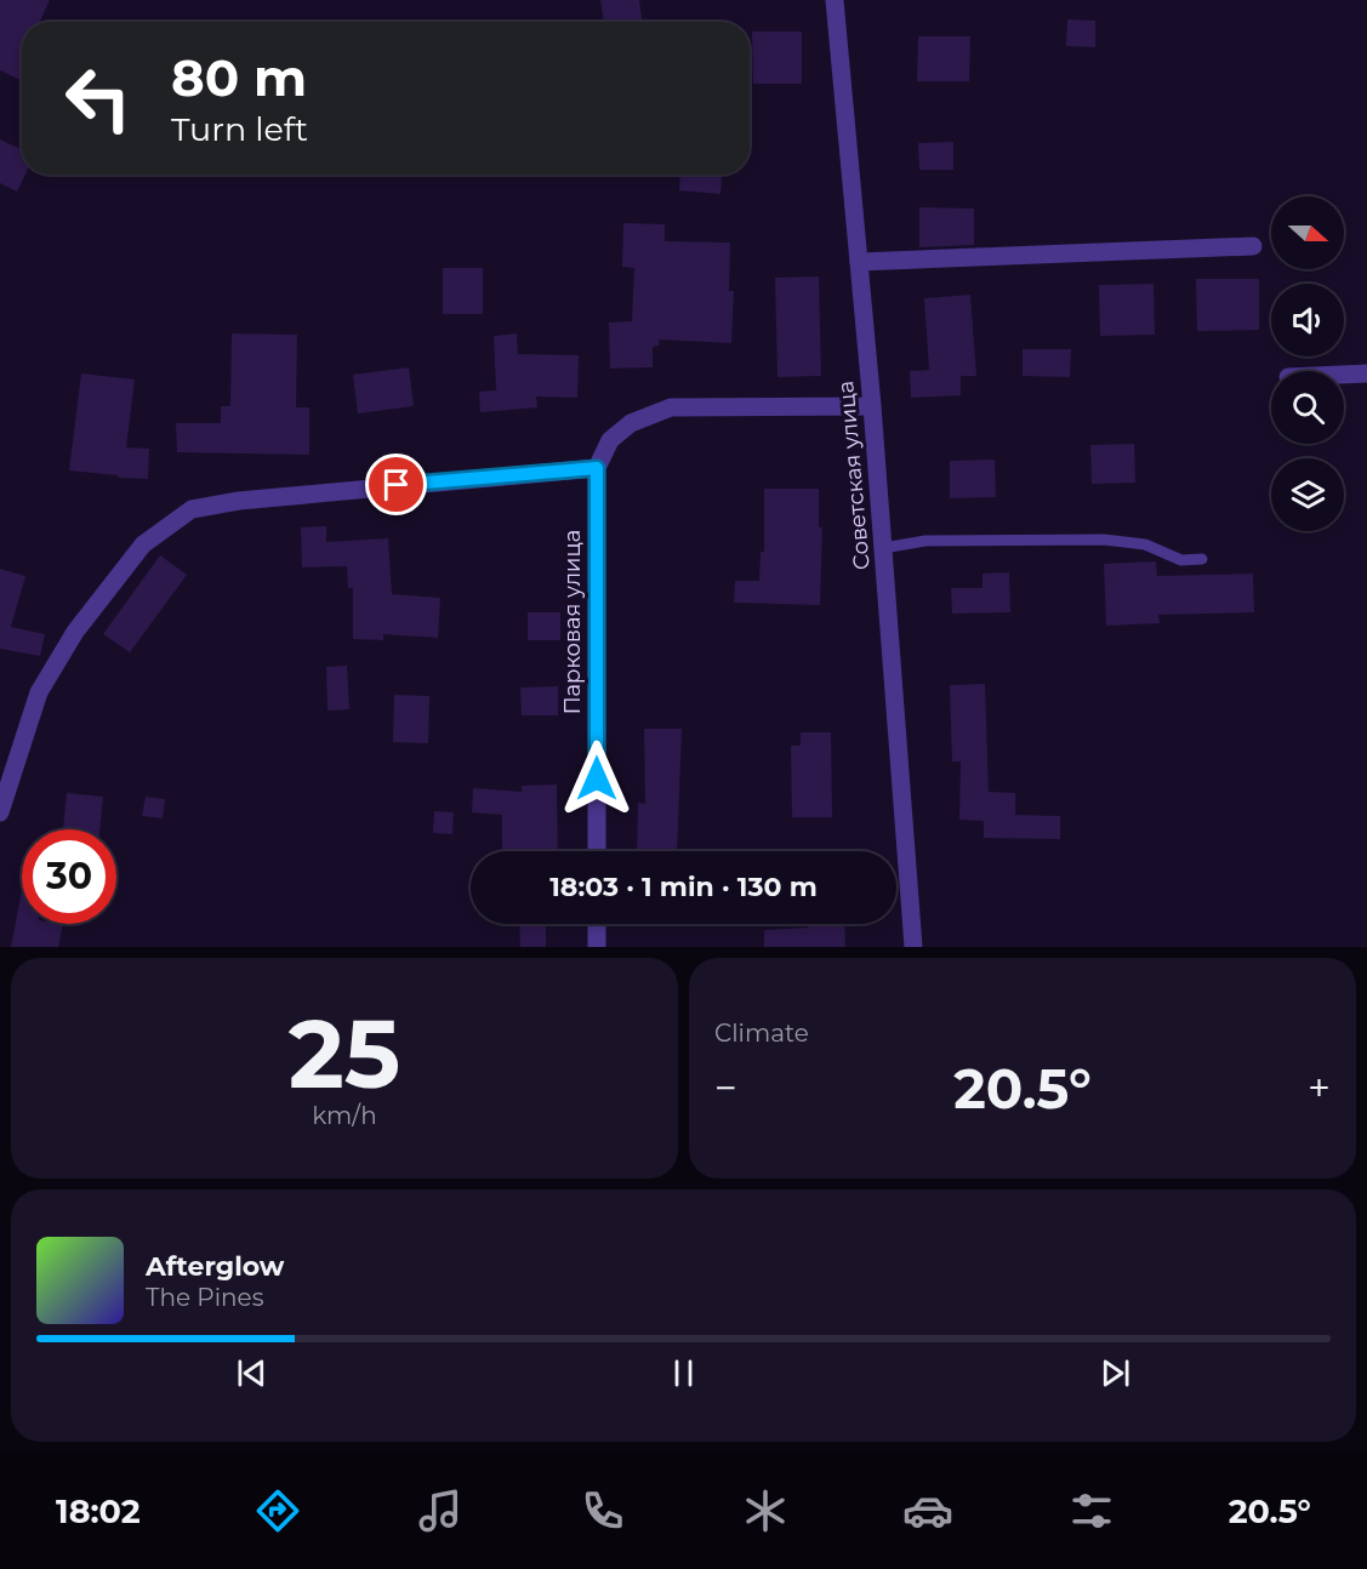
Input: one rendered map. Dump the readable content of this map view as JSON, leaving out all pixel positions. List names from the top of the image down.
{
  "streets": {
    "street": ["Советская улица", "Парковая улица"]
  },
  "north": "right",
  "page": {
    "turn": ["80 m", "Turn left"],
    "limit": "30",
    "trip": "18:03 · 1 min · 130 m",
    "tile": [
      ["25", "km/h"],
      "Climate"
    ],
    "heat": ["−", "20.5°", "+"],
    "song": ["Afterglow", "The Pines"],
    "tabs": ["18:02", "20.5°"]
  }
}
